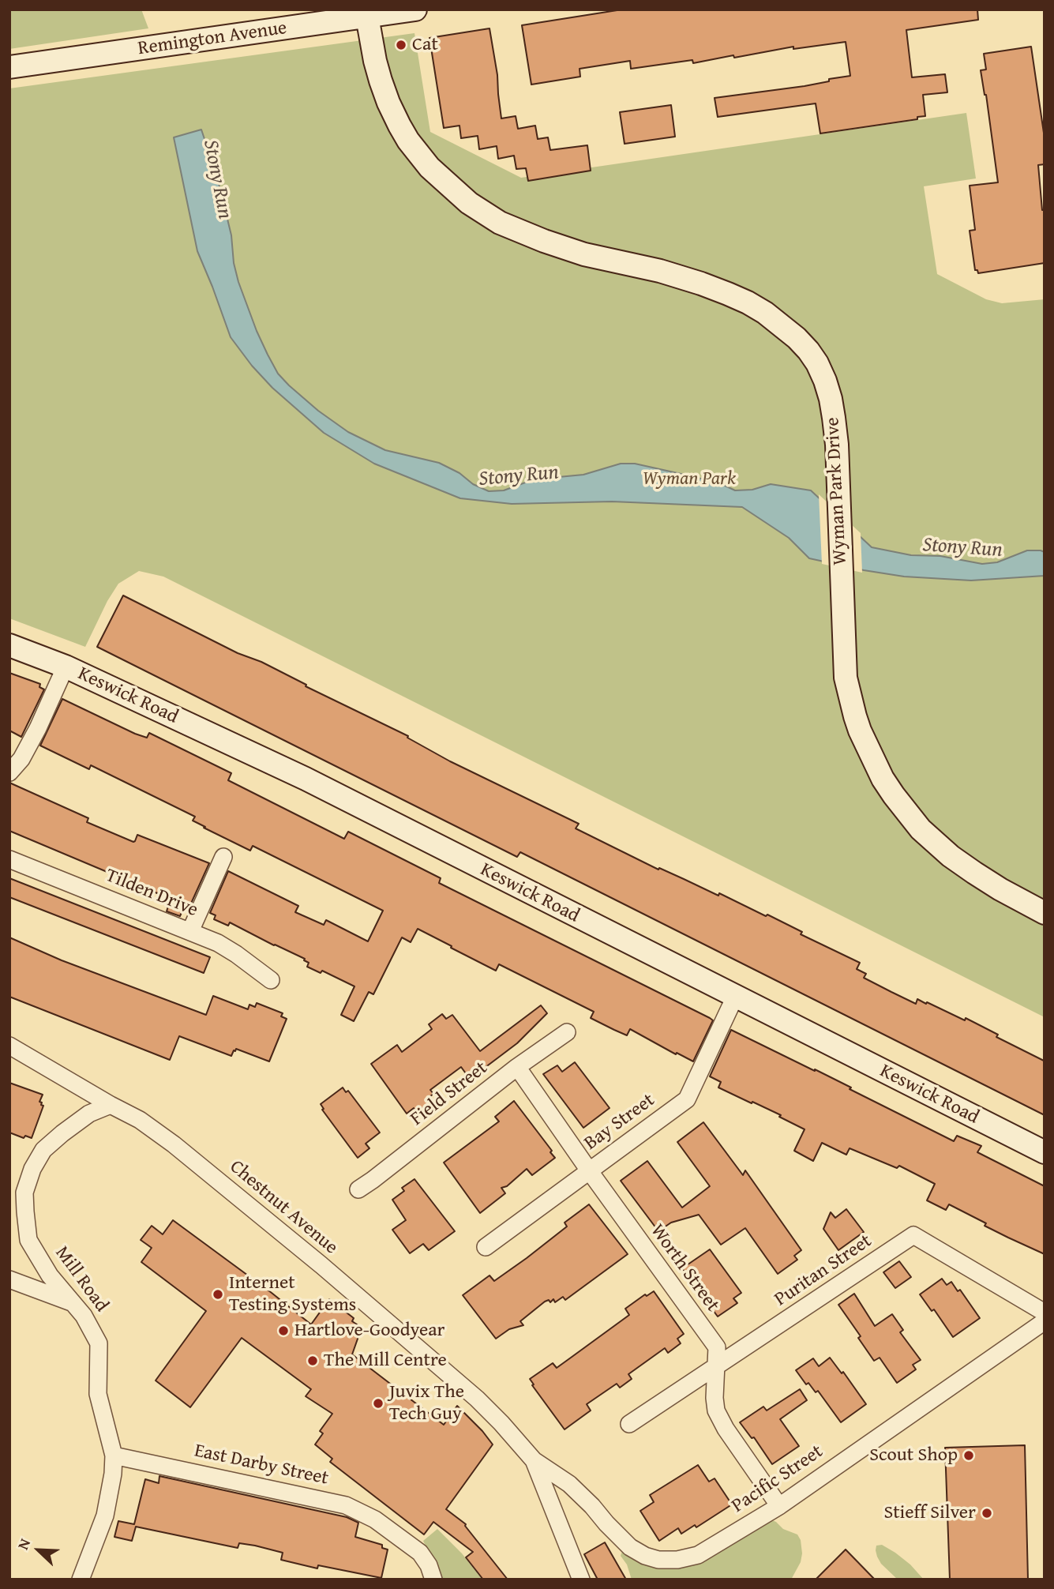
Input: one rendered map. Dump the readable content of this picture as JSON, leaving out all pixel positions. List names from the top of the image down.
{
  "streets": {
    "street": [
      "Remington Avenue",
      "Wyman Park Drive",
      "Keswick Road",
      "Tilden Drive",
      "Field Street",
      "Bay Street",
      "Chestnut Avenue",
      "Worth Street",
      "Puritan Street",
      "Mill Road",
      "East Darby Street",
      "Pacific Street"
    ]
  },
  "crossings": [
    ["Remington Avenue", "Wyman Park Drive"],
    ["Keswick Road", "Bay Street"],
    ["Field Street", "Worth Street"],
    ["Bay Street", "Worth Street"],
    ["Chestnut Avenue", "Mill Road"],
    ["Chestnut Avenue", "Pacific Street"],
    ["Worth Street", "Puritan Street"],
    ["Worth Street", "Pacific Street"],
    ["Mill Road", "East Darby Street"]
  ],
  "water": ["Stony Run"],
  "parks": ["Wyman Park"],
  "places": [
    "Cat",
    "Internet Testing Systems",
    "Hartlove-Goodyear",
    "The Mill Centre",
    "Juvix The Tech Guy",
    "Scout Shop",
    "Stieff Silver"
  ],
  "north": "top left"
}
